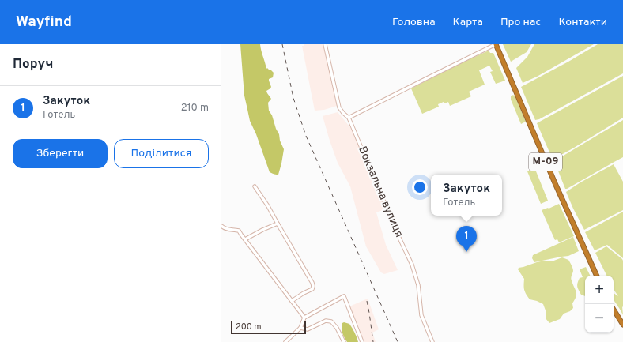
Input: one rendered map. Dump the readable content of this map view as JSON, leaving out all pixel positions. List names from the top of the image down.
{
  "streets": {
    "highway": ["М-09"],
    "street": ["Вокзальна вулиця"]
  },
  "scale_bar": "200 m",
  "page": {
    "header": "Wayfind",
    "nav": [
      "Головна",
      "Карта",
      "Про нас",
      "Контакти"
    ],
    "heading": "Поруч",
    "list": [
      {
        "mark": "1",
        "name": "Закуток",
        "note": "Готель",
        "value": "210 m"
      }
    ],
    "buttons": ["Зберегти", "Поділитися"],
    "popup": ["Закуток", "Готель"],
    "pins": "1",
    "map_buttons": ["+", "−"],
    "scale": "200 m"
  }
}
